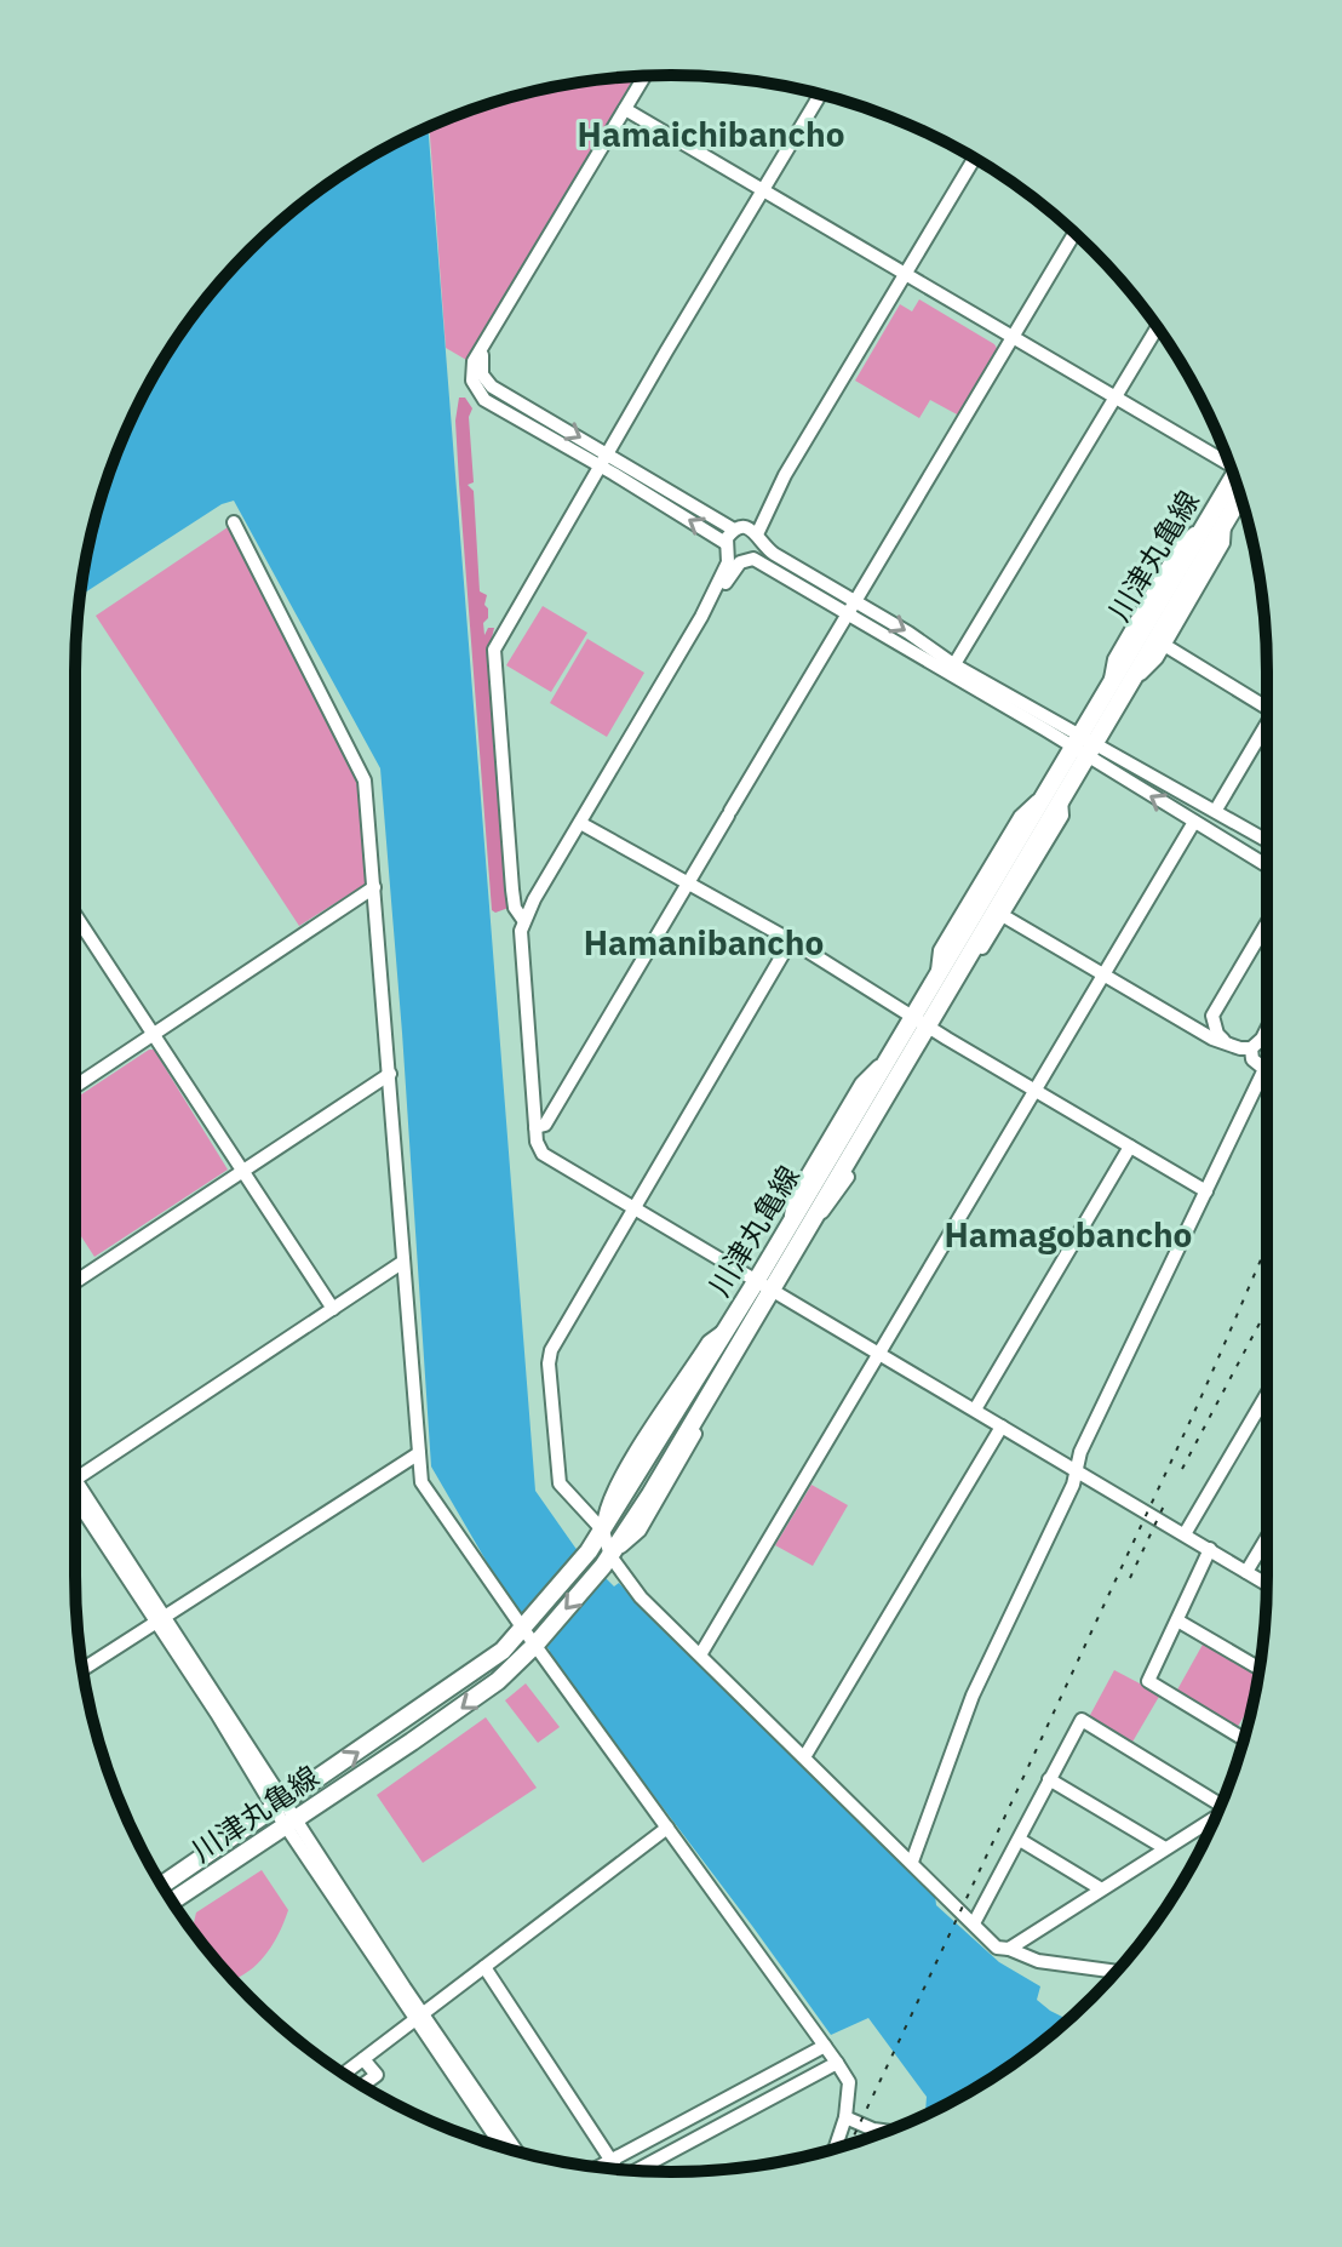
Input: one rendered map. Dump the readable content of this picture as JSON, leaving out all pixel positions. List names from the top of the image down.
{
  "streets": {
    "main road": ["川津丸亀線"]
  },
  "districts": ["Hamaichibancho", "Hamanibancho", "Hamagobancho"]
}
